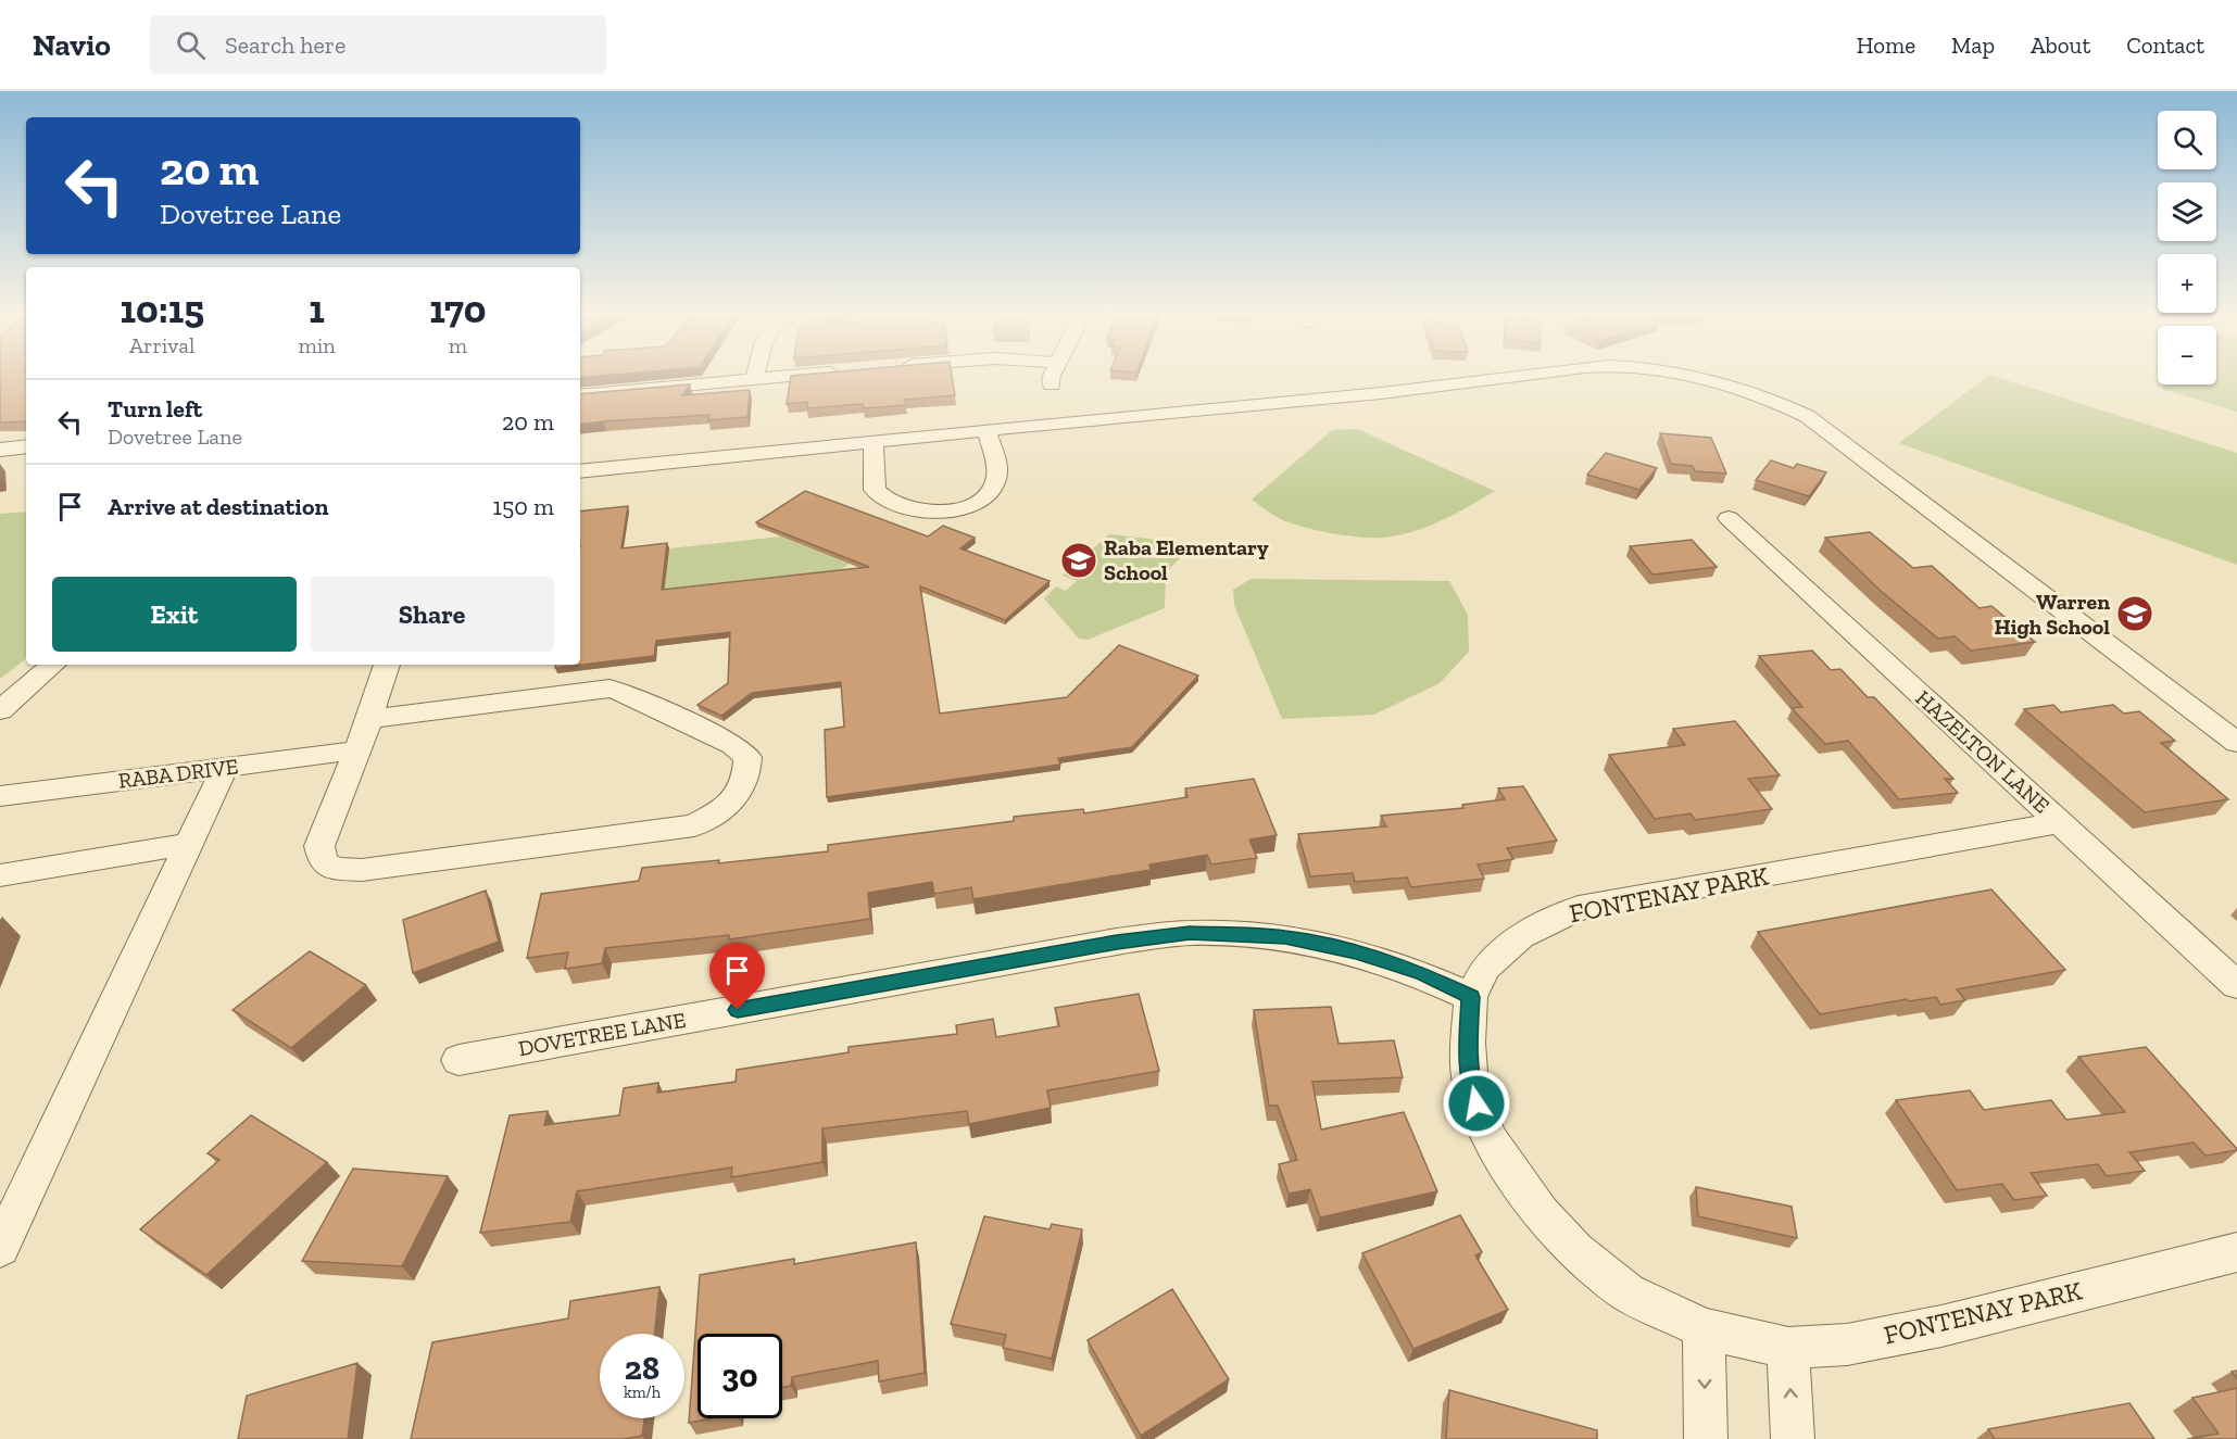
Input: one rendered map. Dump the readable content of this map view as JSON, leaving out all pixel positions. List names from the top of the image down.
{
  "streets": {
    "street": [
      "HAZELTON LANE",
      "RABA DRIVE",
      "FONTENAY PARK",
      "DOVETREE LANE"
    ]
  },
  "crossings": [
    ["HAZELTON LANE", "FONTENAY PARK"],
    ["FONTENAY PARK", "DOVETREE LANE"]
  ],
  "places": {
    "school or university": ["Raba Elementary School", "Warren High School"]
  },
  "page": {
    "header": "Navio",
    "search": "Search here",
    "nav": [
      "Home",
      "Map",
      "About",
      "Contact"
    ],
    "map_buttons": ["+", "−"],
    "turn": ["20 m", "Dovetree Lane"],
    "eta": [
      "10:15",
      "Arrival",
      "1",
      "min",
      "170",
      "m"
    ],
    "list": [
      {
        "name": "Turn left",
        "note": "Dovetree Lane",
        "value": "20 m"
      },
      {
        "name": "Arrive at destination",
        "value": "150 m"
      }
    ],
    "buttons": ["Exit", "Share"],
    "speed": "28 km/h",
    "limit": "30"
  }
}
